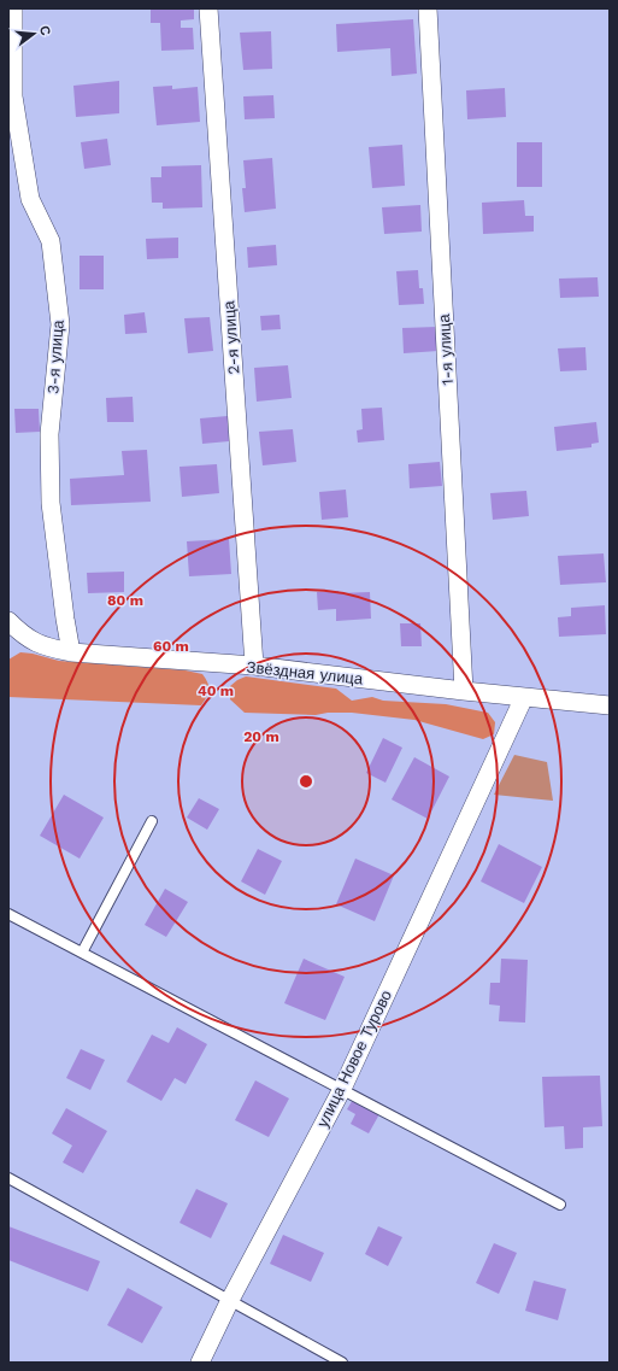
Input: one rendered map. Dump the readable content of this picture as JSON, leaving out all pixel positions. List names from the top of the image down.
{
  "streets": {
    "street": [
      "2-я улица",
      "1-я улица",
      "3-я улица",
      "Звёздная улица",
      "улица Новое Турово"
    ]
  },
  "crossings": [
    ["2-я улица", "Звёздная улица"],
    ["1-я улица", "Звёздная улица"],
    ["3-я улица", "Звёздная улица"],
    ["Звёздная улица", "улица Новое Турово"]
  ],
  "north": "right",
  "rings": [
    "80 m",
    "60 m",
    "40 m",
    "20 m"
  ]
}
